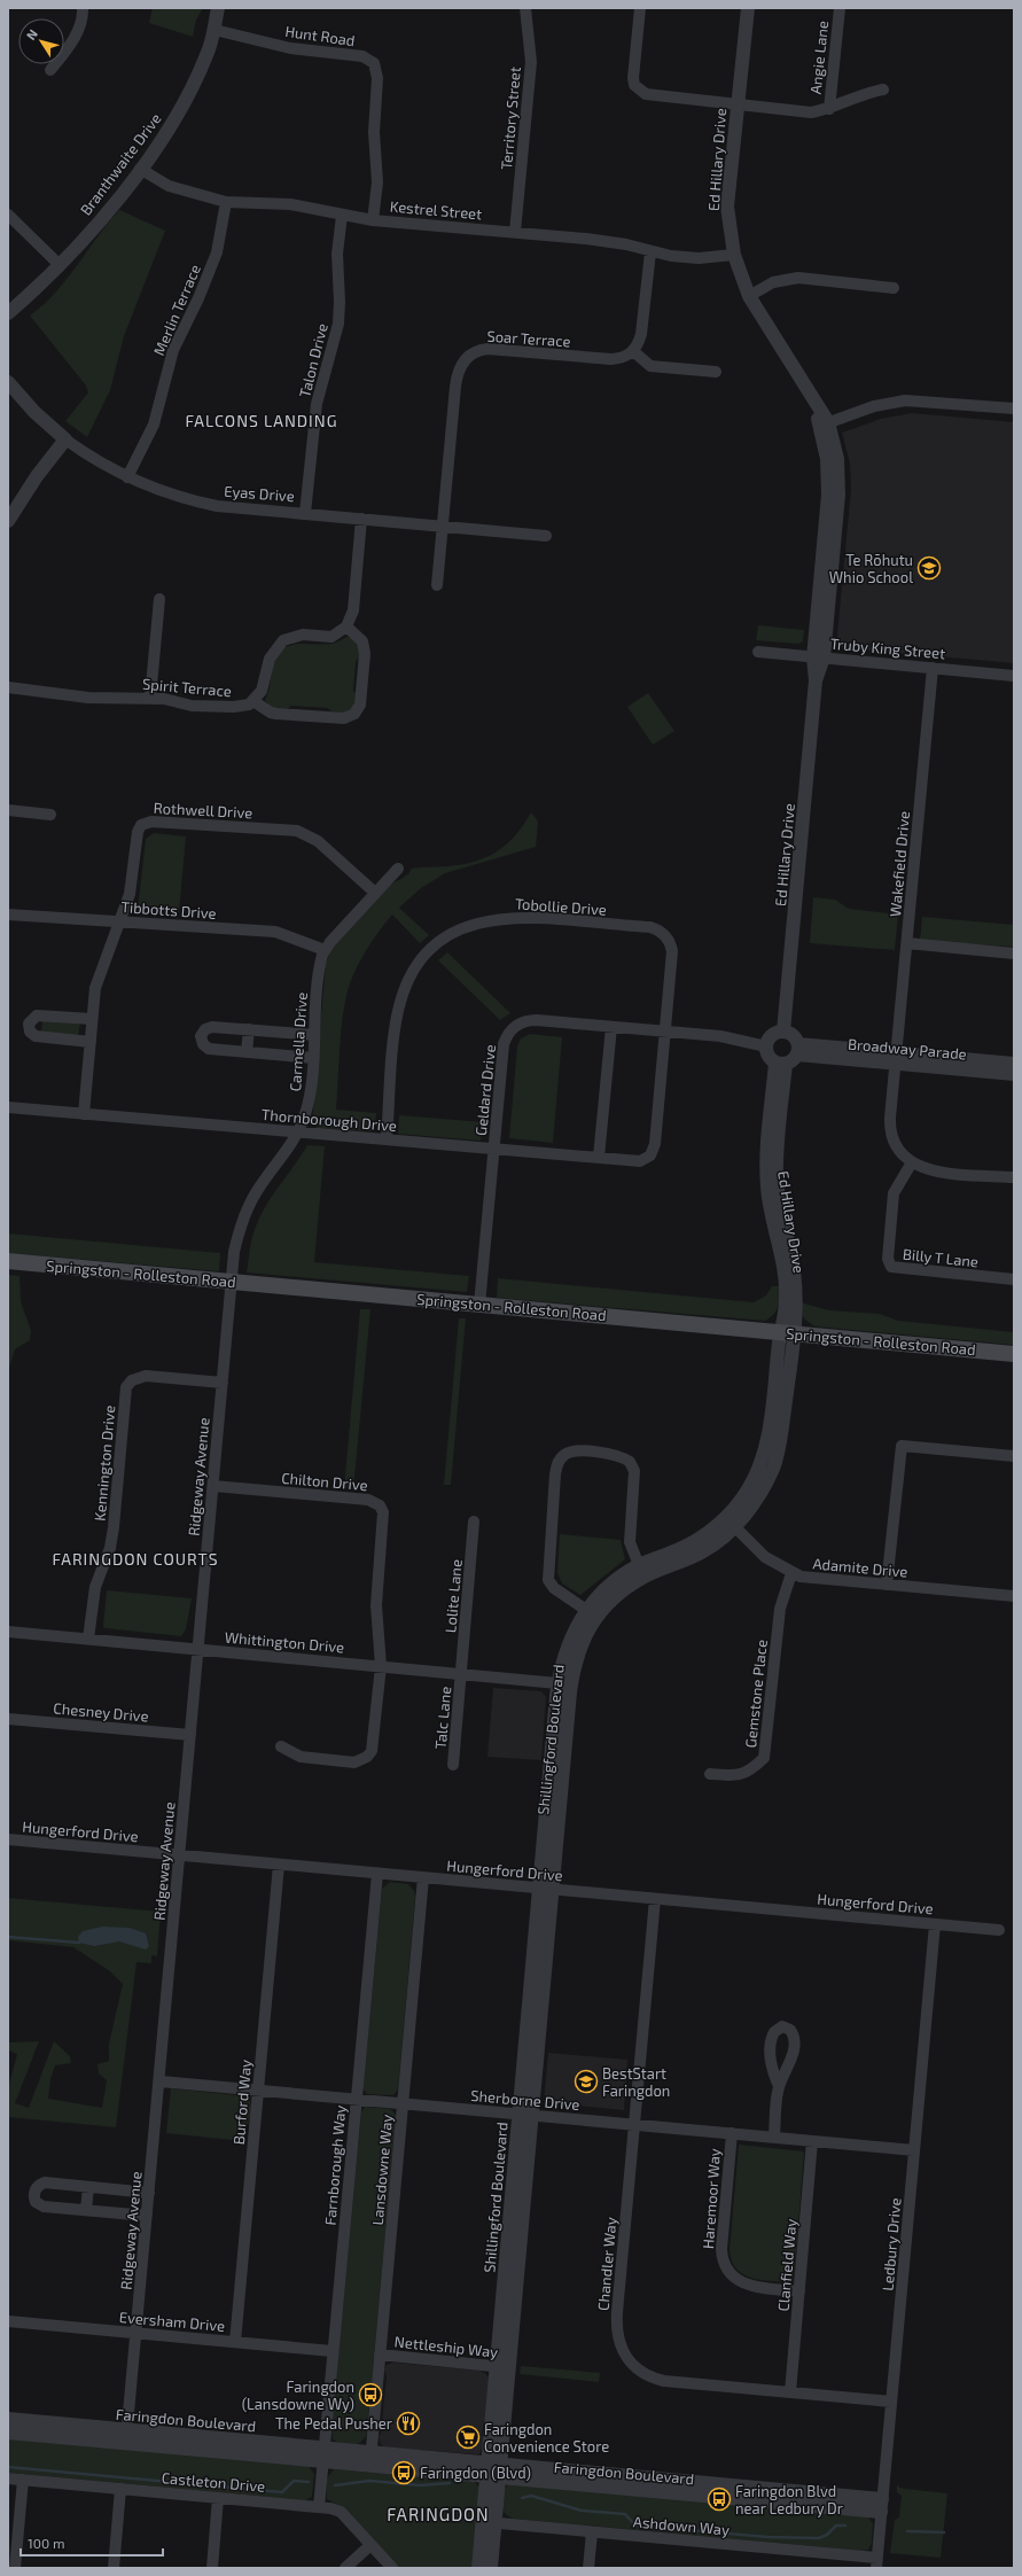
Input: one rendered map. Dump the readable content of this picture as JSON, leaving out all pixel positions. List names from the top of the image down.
{
  "streets": {
    "main road": ["Springston - Rolleston Road"],
    "street": [
      "Hunt Road",
      "Angie Lane",
      "Territory Street",
      "Ed Hillary Drive",
      "Branthwaite Drive",
      "Kestrel Street",
      "Merlin Terrace",
      "Soar Terrace",
      "Talon Drive",
      "Eyas Drive",
      "Truby King Street",
      "Spirit Terrace",
      "Rothwell Drive",
      "Wakefield Drive",
      "Tobollie Drive",
      "Tibbotts Drive",
      "Carmella Drive",
      "Broadway Parade",
      "Geldard Drive",
      "Thornborough Drive",
      "Billy T Lane",
      "Kennington Drive",
      "Ridgeway Avenue",
      "Chilton Drive",
      "Adamite Drive",
      "Lolite Lane",
      "Whittington Drive",
      "Gemstone Place",
      "Chesney Drive",
      "Talc Lane",
      "Shillingford Boulevard",
      "Hungerford Drive",
      "Sherborne Drive",
      "Burford Way",
      "Farnborough Way",
      "Lansdowne Way",
      "Haremoor Way",
      "Ledbury Drive",
      "Chandler Way",
      "Clanfield Way",
      "Eversham Drive",
      "Nettleship Way",
      "Faringdon Boulevard",
      "Castleton Drive",
      "Ashdown Way"
    ]
  },
  "crossings": [
    ["Hunt Road", "Branthwaite Drive"],
    ["Hunt Road", "Kestrel Street"],
    ["Territory Street", "Kestrel Street"],
    ["Ed Hillary Drive", "Kestrel Street"],
    ["Ed Hillary Drive", "Truby King Street"],
    ["Ed Hillary Drive", "Broadway Parade"],
    ["Ed Hillary Drive", "Geldard Drive"],
    ["Ed Hillary Drive", "Springston - Rolleston Road"],
    ["Ed Hillary Drive", "Shillingford Boulevard"],
    ["Branthwaite Drive", "Kestrel Street"],
    ["Kestrel Street", "Merlin Terrace"],
    ["Kestrel Street", "Talon Drive"],
    ["Merlin Terrace", "Eyas Drive"],
    ["Soar Terrace", "Eyas Drive"],
    ["Talon Drive", "Eyas Drive"],
    ["Truby King Street", "Wakefield Drive"],
    ["Rothwell Drive", "Tibbotts Drive"],
    ["Rothwell Drive", "Carmella Drive"],
    ["Rothwell Drive", "Thornborough Drive"],
    ["Wakefield Drive", "Broadway Parade"],
    ["Wakefield Drive", "Billy T Lane"],
    ["Tobollie Drive", "Geldard Drive"],
    ["Tobollie Drive", "Thornborough Drive"],
    ["Tibbotts Drive", "Carmella Drive"],
    ["Carmella Drive", "Thornborough Drive"],
    ["Carmella Drive", "Springston - Rolleston Road"],
    ["Carmella Drive", "Ridgeway Avenue"],
    ["Broadway Parade", "Geldard Drive"],
    ["Geldard Drive", "Thornborough Drive"],
    ["Geldard Drive", "Springston - Rolleston Road"],
    ["Springston - Rolleston Road", "Ridgeway Avenue"],
    ["Springston - Rolleston Road", "Shillingford Boulevard"],
    ["Kennington Drive", "Ridgeway Avenue"],
    ["Kennington Drive", "Whittington Drive"],
    ["Ridgeway Avenue", "Chilton Drive"],
    ["Ridgeway Avenue", "Whittington Drive"],
    ["Ridgeway Avenue", "Chesney Drive"],
    ["Ridgeway Avenue", "Hungerford Drive"],
    ["Ridgeway Avenue", "Sherborne Drive"],
    ["Ridgeway Avenue", "Eversham Drive"],
    ["Ridgeway Avenue", "Faringdon Boulevard"],
    ["Chilton Drive", "Whittington Drive"],
    ["Adamite Drive", "Gemstone Place"],
    ["Adamite Drive", "Shillingford Boulevard"],
    ["Lolite Lane", "Whittington Drive"],
    ["Lolite Lane", "Talc Lane"],
    ["Whittington Drive", "Talc Lane"],
    ["Whittington Drive", "Shillingford Boulevard"],
    ["Shillingford Boulevard", "Hungerford Drive"],
    ["Shillingford Boulevard", "Sherborne Drive"],
    ["Shillingford Boulevard", "Nettleship Way"],
    ["Shillingford Boulevard", "Faringdon Boulevard"],
    ["Shillingford Boulevard", "Ashdown Way"],
    ["Hungerford Drive", "Burford Way"],
    ["Hungerford Drive", "Farnborough Way"],
    ["Hungerford Drive", "Lansdowne Way"],
    ["Hungerford Drive", "Ledbury Drive"],
    ["Hungerford Drive", "Chandler Way"],
    ["Sherborne Drive", "Burford Way"],
    ["Sherborne Drive", "Farnborough Way"],
    ["Sherborne Drive", "Lansdowne Way"],
    ["Sherborne Drive", "Haremoor Way"],
    ["Sherborne Drive", "Ledbury Drive"],
    ["Sherborne Drive", "Chandler Way"],
    ["Sherborne Drive", "Clanfield Way"],
    ["Burford Way", "Eversham Drive"],
    ["Farnborough Way", "Eversham Drive"],
    ["Farnborough Way", "Faringdon Boulevard"],
    ["Farnborough Way", "Castleton Drive"],
    ["Lansdowne Way", "Nettleship Way"],
    ["Lansdowne Way", "Faringdon Boulevard"],
    ["Haremoor Way", "Clanfield Way"],
    ["Ledbury Drive", "Chandler Way"],
    ["Ledbury Drive", "Faringdon Boulevard"],
    ["Ledbury Drive", "Ashdown Way"],
    ["Chandler Way", "Clanfield Way"]
  ],
  "districts": ["FALCONS LANDING", "FARINGDON COURTS", "FARINGDON"],
  "places": {
    "school or university": ["Te Rōhutu Whio School", "BestStart Faringdon"],
    "bus stop": ["Faringdon (Lansdowne Wy)", "Faringdon (Blvd)", "Faringdon Blvd near Ledbury Dr"],
    "restaurant": ["The Pedal Pusher"],
    "supermarket": ["Faringdon Convenience Store"]
  },
  "scale_bar": "100 m",
  "north": "top left"
}
